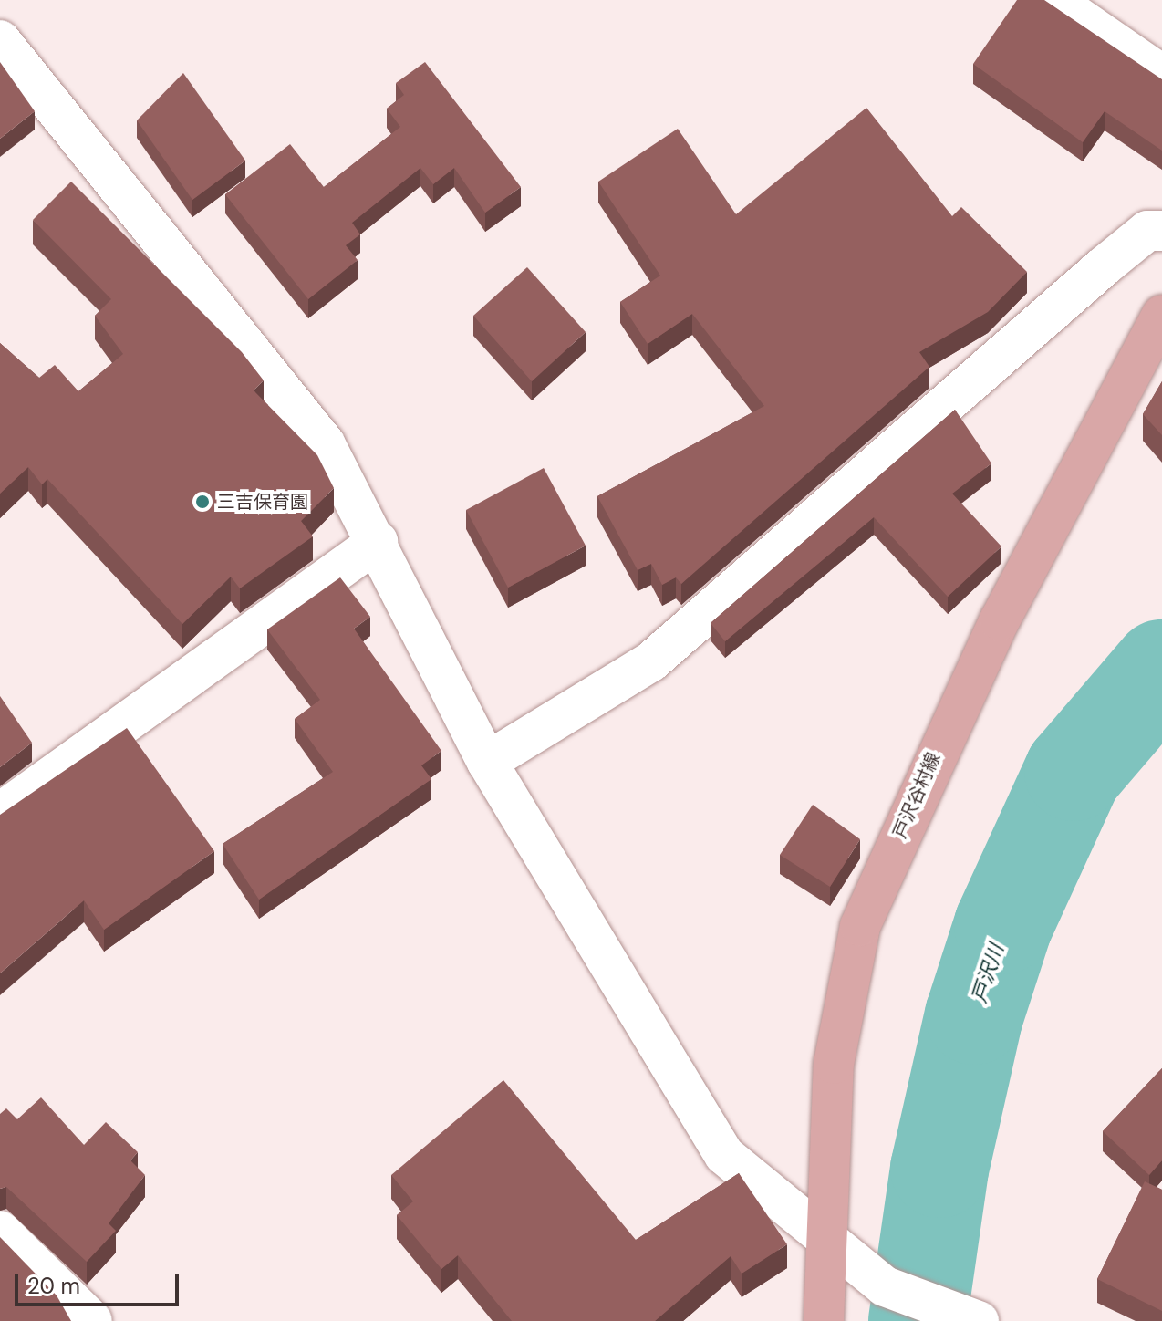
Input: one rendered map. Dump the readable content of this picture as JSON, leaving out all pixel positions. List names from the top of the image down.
{
  "streets": {
    "main road": ["戸沢谷村線"]
  },
  "water": ["戸沢川"],
  "places": ["三吉保育園"],
  "scale_bar": "20 m"
}
